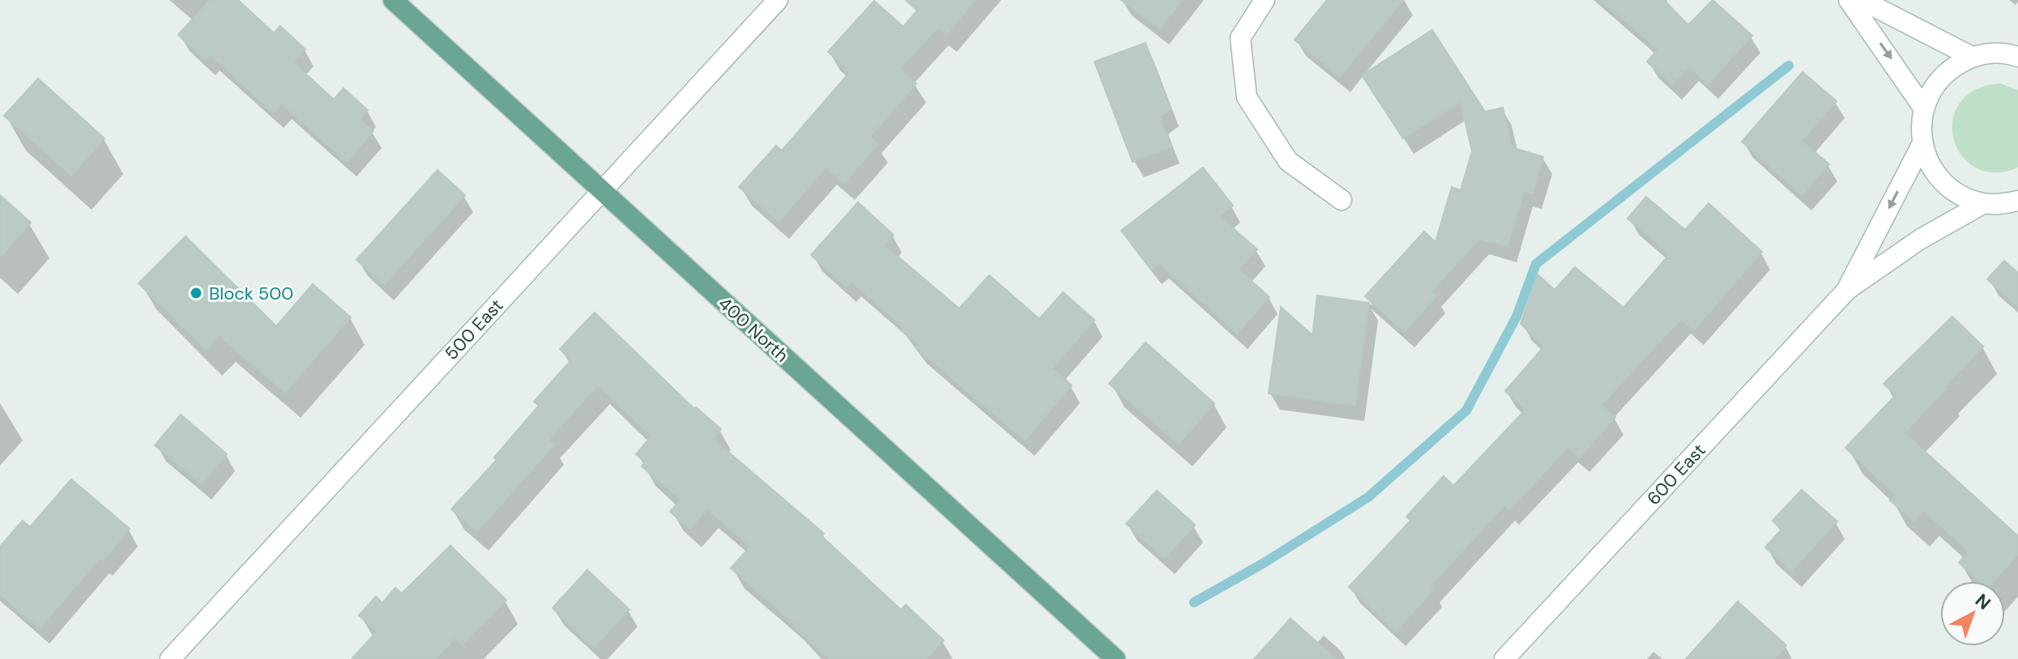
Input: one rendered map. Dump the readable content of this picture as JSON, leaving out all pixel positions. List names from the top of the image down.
{
  "streets": {
    "main road": ["400 North"],
    "street": ["500 East", "600 East"]
  },
  "crossings": [
    ["500 East", "400 North"]
  ],
  "places": ["Block 500"],
  "north": "top right"
}
